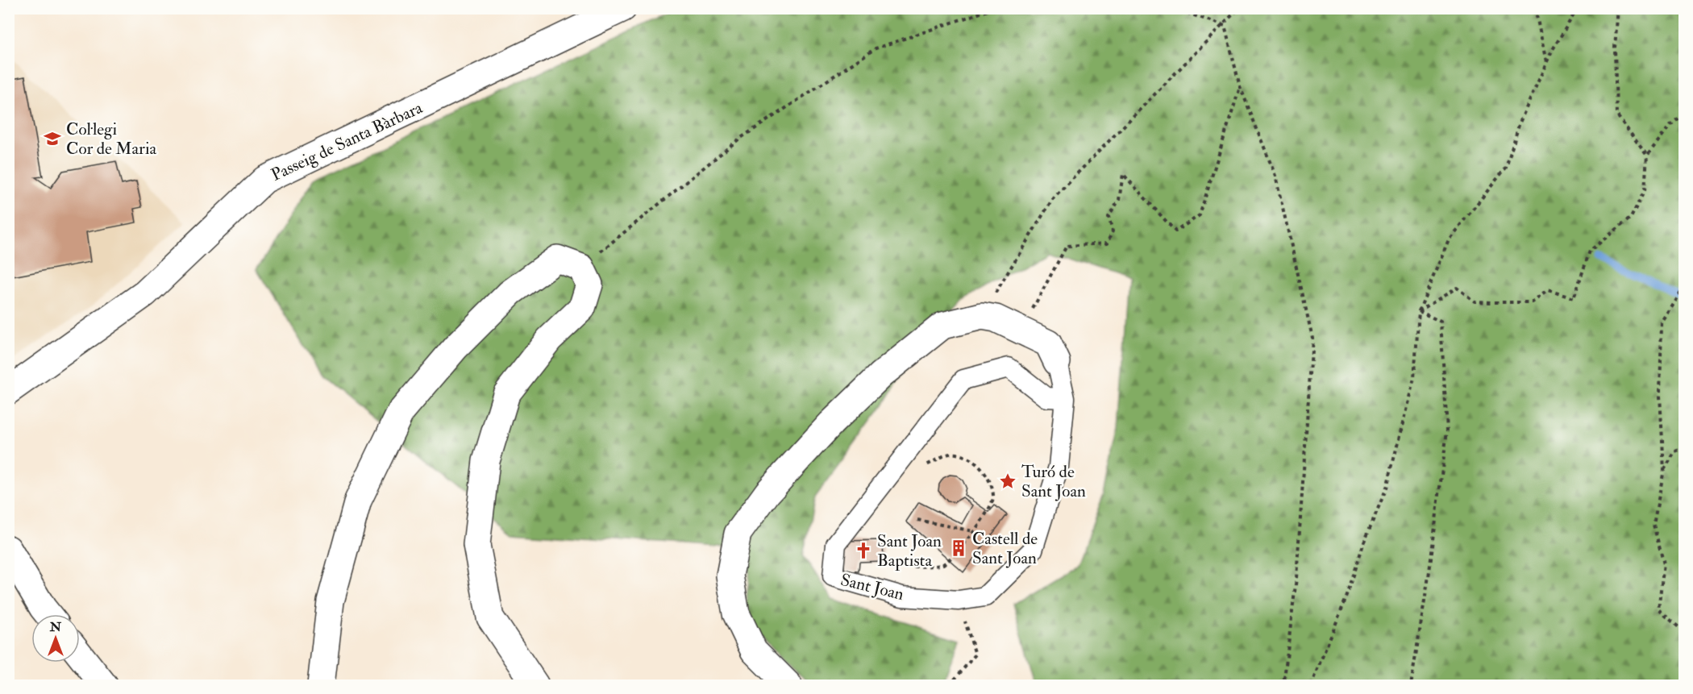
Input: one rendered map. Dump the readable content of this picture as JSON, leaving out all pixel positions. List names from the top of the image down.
{
  "streets": {
    "street": ["Passeig de Santa Bàrbara", "Sant Joan"]
  },
  "places": {
    "school or university": ["Col·legi Cor de Maria"],
    "place": ["Turó de Sant Joan"],
    "building": ["Castell de Sant Joan"],
    "church": ["Sant Joan Baptista"]
  },
  "north": "top"
}
